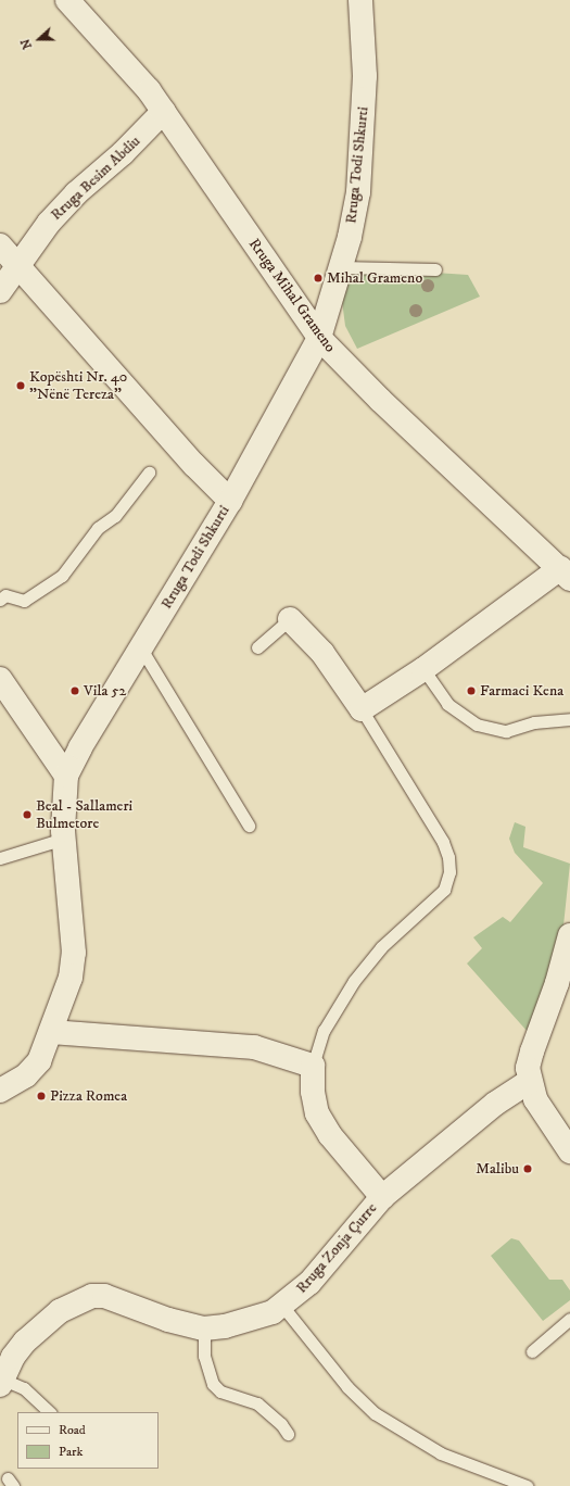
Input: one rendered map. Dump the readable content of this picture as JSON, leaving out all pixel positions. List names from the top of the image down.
{
  "streets": {
    "street": [
      "Rruga Todi Shkurti",
      "Rruga Besim Abdiu",
      "Rruga Mihal Grameno",
      "Rruga Zonja Çurre"
    ]
  },
  "crossings": [
    ["Rruga Todi Shkurti", "Rruga Mihal Grameno"],
    ["Rruga Besim Abdiu", "Rruga Mihal Grameno"]
  ],
  "places": [
    "Mihal Grameno",
    "Kopështi Nr. 40 \"Nënë Tereza\"",
    "Vila 52",
    "Farmaci Kena",
    "Beal - Sallameri Bulmetore",
    "Pizza Romea",
    "Malibu"
  ],
  "legend": ["Road", "Park"],
  "north": "left"
}
